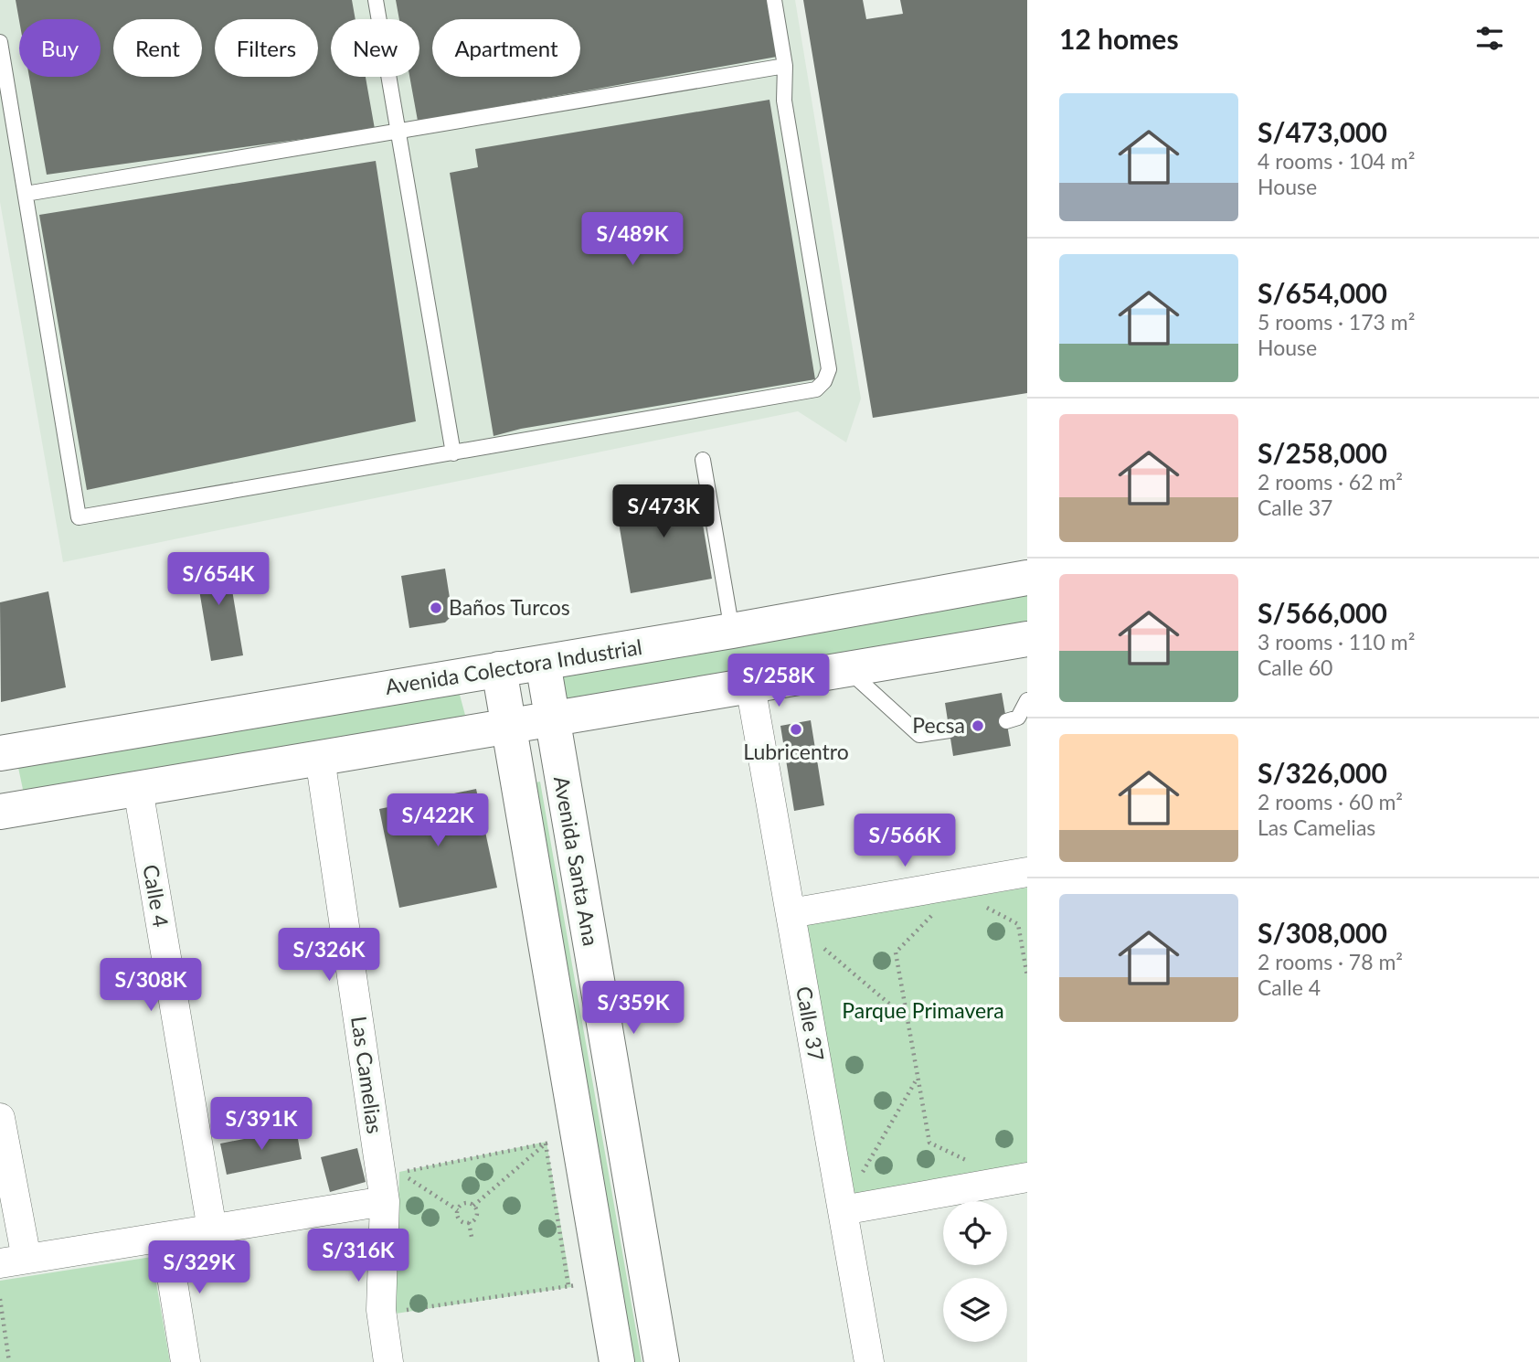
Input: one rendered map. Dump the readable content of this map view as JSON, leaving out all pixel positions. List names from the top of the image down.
{
  "streets": {
    "main road": ["Avenida Colectora Industrial", "Avenida Santa Ana"],
    "street": ["Calle 4", "Calle 37", "Las Camelias"]
  },
  "crossings": [
    ["Avenida Colectora Industrial", "Avenida Santa Ana"]
  ],
  "parks": ["Parque Primavera"],
  "places": ["Baños Turcos", "Pecsa", "Lubricentro"],
  "page": {
    "heading": "12 homes",
    "chip": [
      "Buy",
      "Rent",
      "Filters",
      "New",
      "Apartment"
    ],
    "list": [
      {
        "name": "S/473,000",
        "note": "4 rooms · 104 m² · House"
      },
      {
        "name": "S/654,000",
        "note": "5 rooms · 173 m² · House"
      },
      {
        "name": "S/258,000",
        "note": "2 rooms · 62 m² · Calle 37"
      },
      {
        "name": "S/566,000",
        "note": "3 rooms · 110 m² · Calle 60"
      },
      {
        "name": "S/326,000",
        "note": "2 rooms · 60 m² · Las Camelias"
      },
      {
        "name": "S/308,000",
        "note": "2 rooms · 78 m² · Calle 4"
      }
    ],
    "price": [
      "S/489K",
      "S/473K",
      "S/654K",
      "S/258K",
      "S/422K",
      "S/566K",
      "S/326K",
      "S/308K",
      "S/359K",
      "S/391K",
      "S/316K",
      "S/329K"
    ]
  }
}
